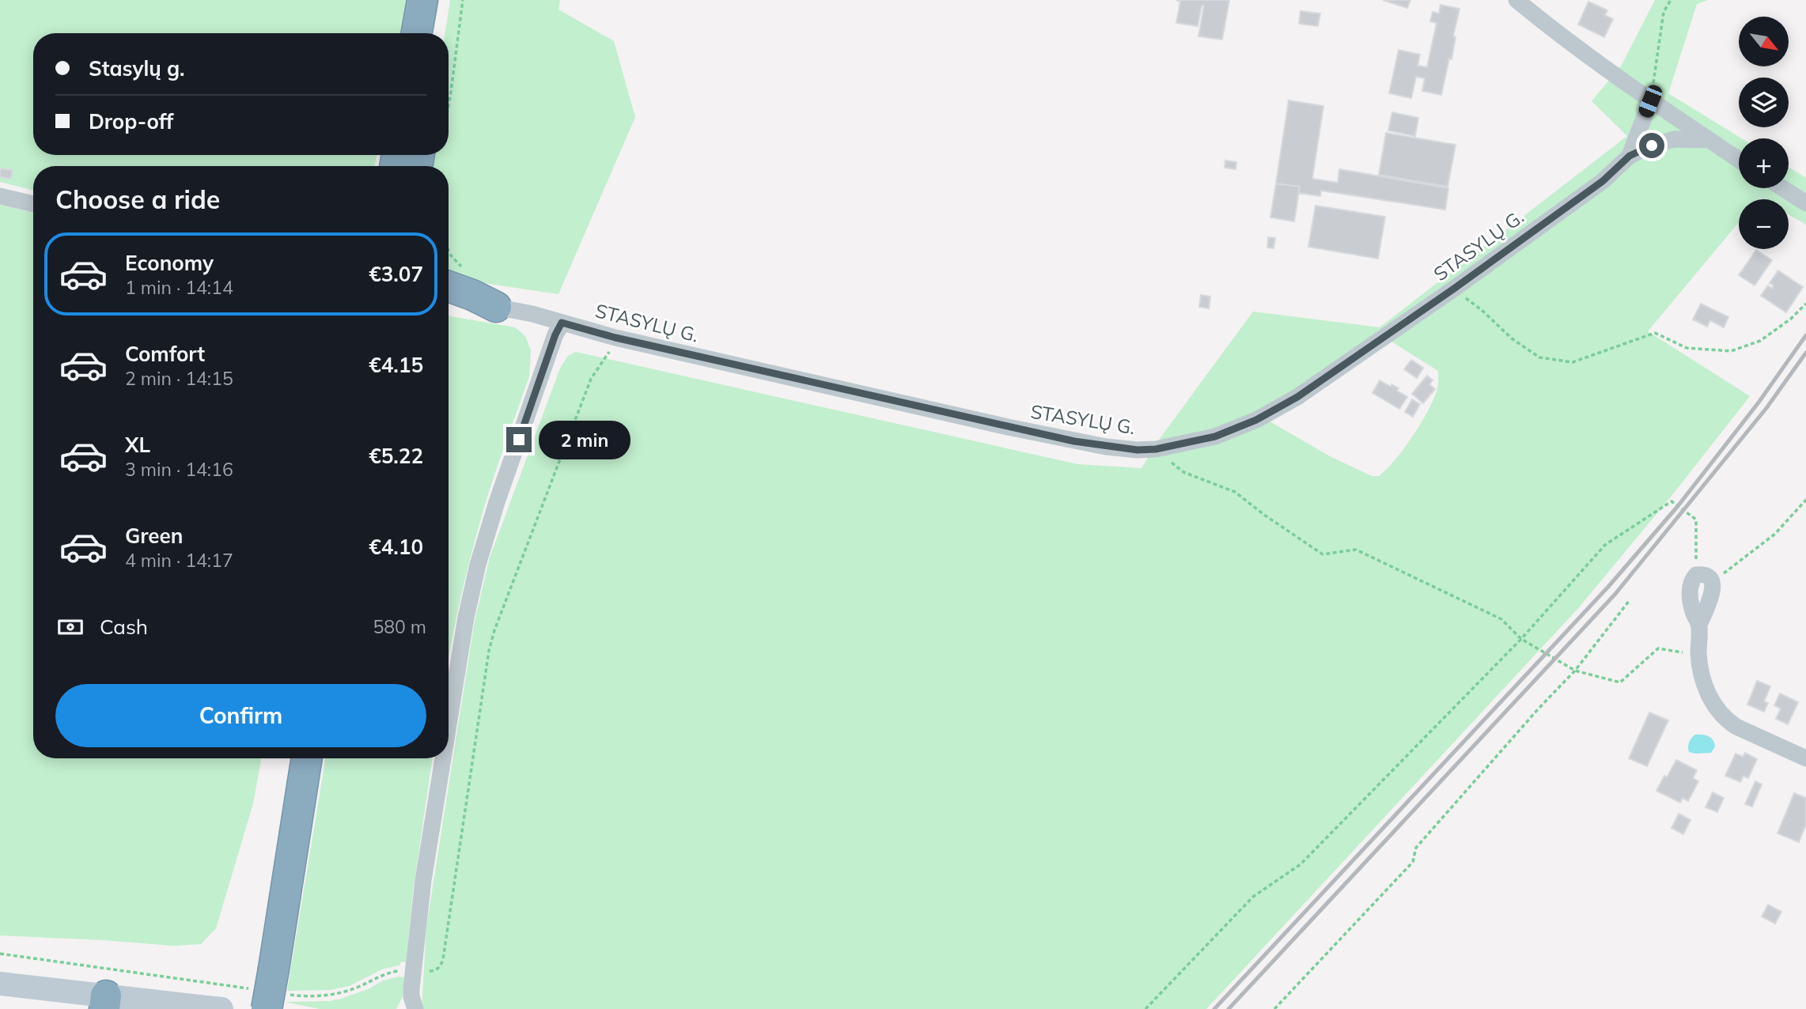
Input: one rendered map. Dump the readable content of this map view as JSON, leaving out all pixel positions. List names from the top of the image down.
{
  "streets": {
    "street": ["STASYLŲ G."]
  },
  "north": "bottom right",
  "page": {
    "map_buttons": ["+", "−"],
    "banner": ["Stasylų g.", "Drop-off"],
    "heading": "Choose a ride",
    "list": [
      {
        "name": "Economy",
        "note": "1 min · 14:14",
        "value": "€3.07"
      },
      {
        "name": "Comfort",
        "note": "2 min · 14:15",
        "value": "€4.15"
      },
      {
        "name": "XL",
        "note": "3 min · 14:16",
        "value": "€5.22"
      },
      {
        "name": "Green",
        "note": "4 min · 14:17",
        "value": "€4.10"
      }
    ],
    "bubble": "2 min",
    "pay": ["Cash", "580 m"],
    "buttons": "Confirm"
  }
}
